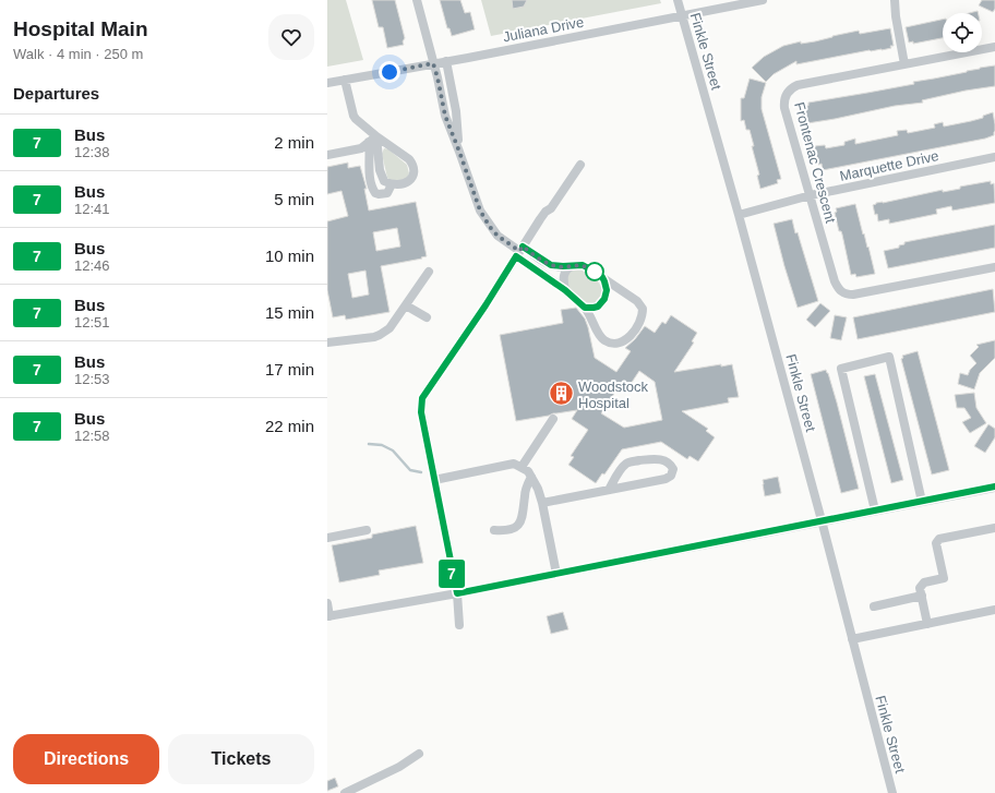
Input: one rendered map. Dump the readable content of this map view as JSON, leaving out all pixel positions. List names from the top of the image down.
{
  "streets": {
    "street": [
      "Juliana Drive",
      "Finkle Street",
      "Frontenac Crescent",
      "Marquette Drive"
    ]
  },
  "crossings": [
    ["Juliana Drive", "Finkle Street"],
    ["Finkle Street", "Marquette Drive"],
    ["Frontenac Crescent", "Marquette Drive"]
  ],
  "places": {
    "building": ["Woodstock Hospital"]
  },
  "lines": ["bus line 7"],
  "page": {
    "heading": [
      ["Hospital Main", "Walk · 4 min · 250 m"],
      "Departures"
    ],
    "on_map": "7",
    "list": [
      {
        "mark": "7",
        "name": "Bus",
        "note": "12:38",
        "value": "2 min"
      },
      {
        "mark": "7",
        "name": "Bus",
        "note": "12:41",
        "value": "5 min"
      },
      {
        "mark": "7",
        "name": "Bus",
        "note": "12:46",
        "value": "10 min"
      },
      {
        "mark": "7",
        "name": "Bus",
        "note": "12:51",
        "value": "15 min"
      },
      {
        "mark": "7",
        "name": "Bus",
        "note": "12:53",
        "value": "17 min"
      },
      {
        "mark": "7",
        "name": "Bus",
        "note": "12:58",
        "value": "22 min"
      }
    ],
    "buttons": ["Directions", "Tickets"]
  }
}
